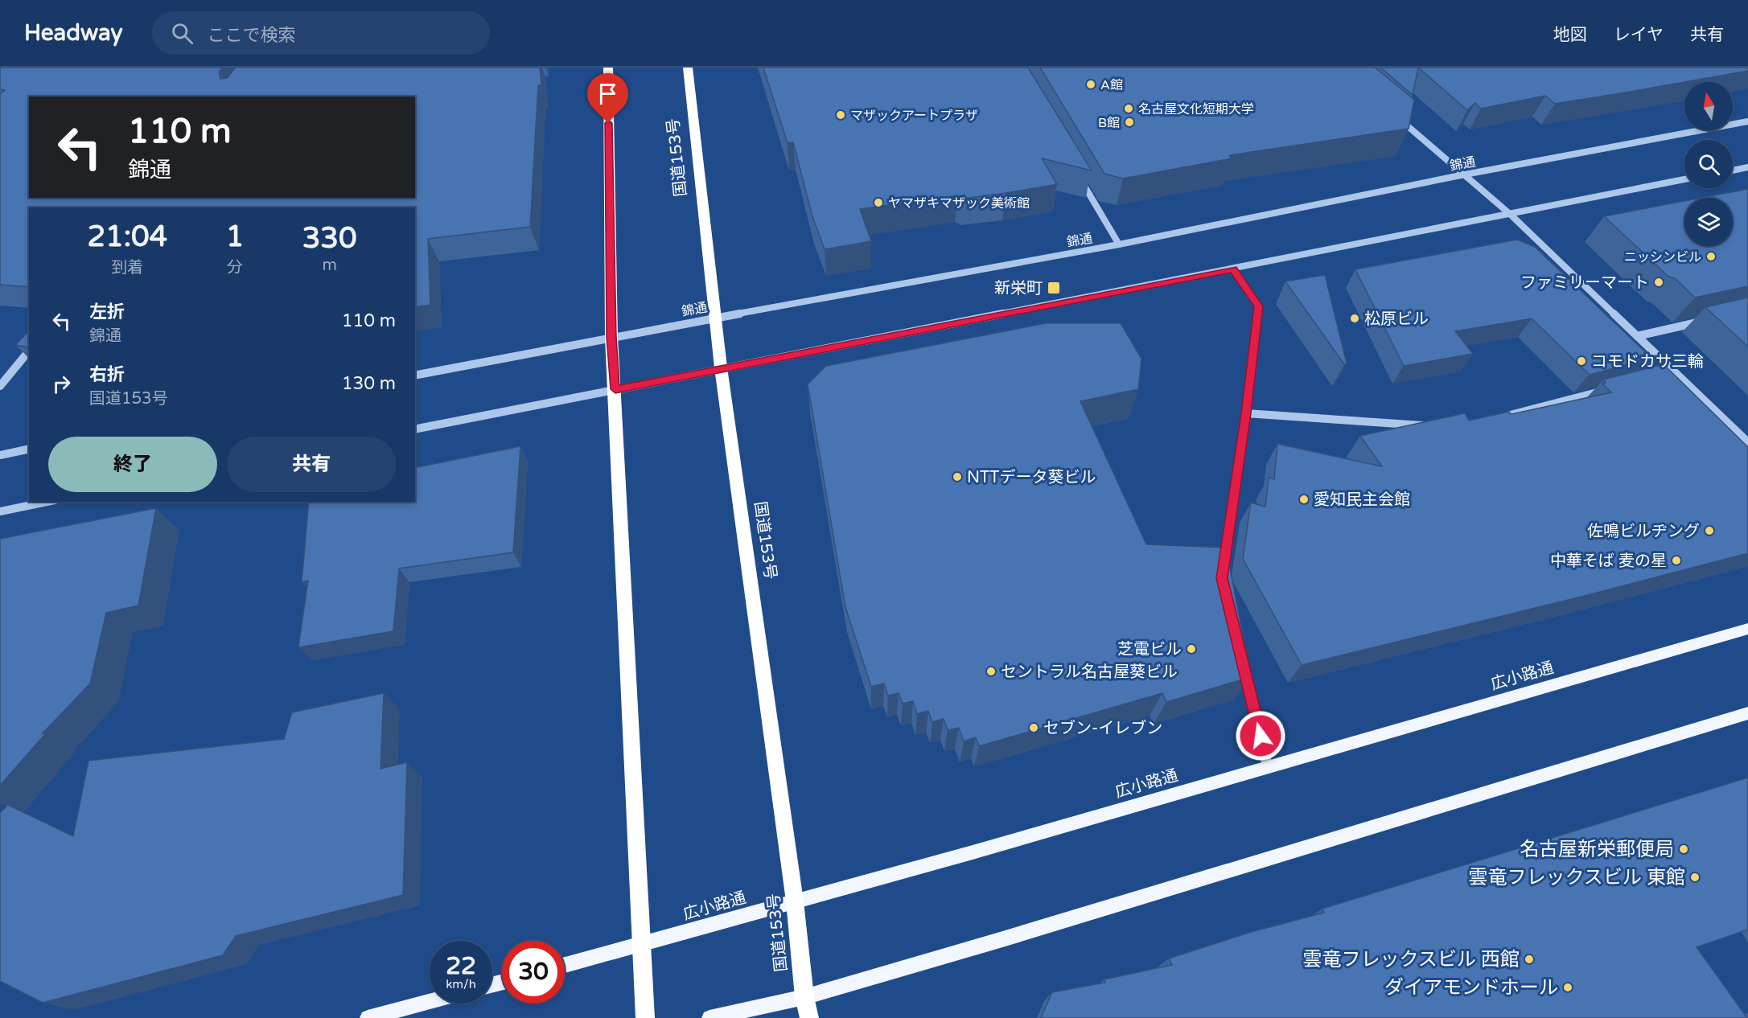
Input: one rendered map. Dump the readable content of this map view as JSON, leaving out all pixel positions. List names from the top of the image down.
{
  "streets": {
    "highway": ["国道153号"],
    "main road": ["広小路通"],
    "street": ["錦通"]
  },
  "crossings": [
    ["国道153号", "錦通"],
    ["国道153号", "広小路通"]
  ],
  "places": {
    "other": [
      "A館",
      "名古屋文化短期大学",
      "マザックアートプラザ",
      "B館",
      "ヤマザキマザック美術館",
      "ニッシンビル",
      "ファミリーマート",
      "松原ビル",
      "コモドカサ三輪",
      "NTTデータ葵ビル",
      "愛知民主会館",
      "佐鳴ビルヂング",
      "中華そば 麦の星",
      "芝電ビル",
      "セントラル名古屋葵ビル",
      "セブン-イレブン",
      "名古屋新栄郵便局",
      "雲竜フレックスビル 東館",
      "雲竜フレックスビル 西館",
      "ダイアモンドホール"
    ],
    "transit": ["新栄町"]
  },
  "north": "top",
  "page": {
    "header": "Headway",
    "search": "ここで検索",
    "nav": ["地図", "レイヤ", "共有"],
    "turn": ["110 m", "錦通"],
    "eta": [
      "21:04",
      "到着",
      "1",
      "分",
      "330",
      "m"
    ],
    "list": [
      {
        "name": "左折",
        "note": "錦通",
        "value": "110 m"
      },
      {
        "name": "右折",
        "note": "国道153号",
        "value": "130 m"
      }
    ],
    "buttons": ["終了", "共有"],
    "speed": "22 km/h",
    "limit": "30"
  }
}
